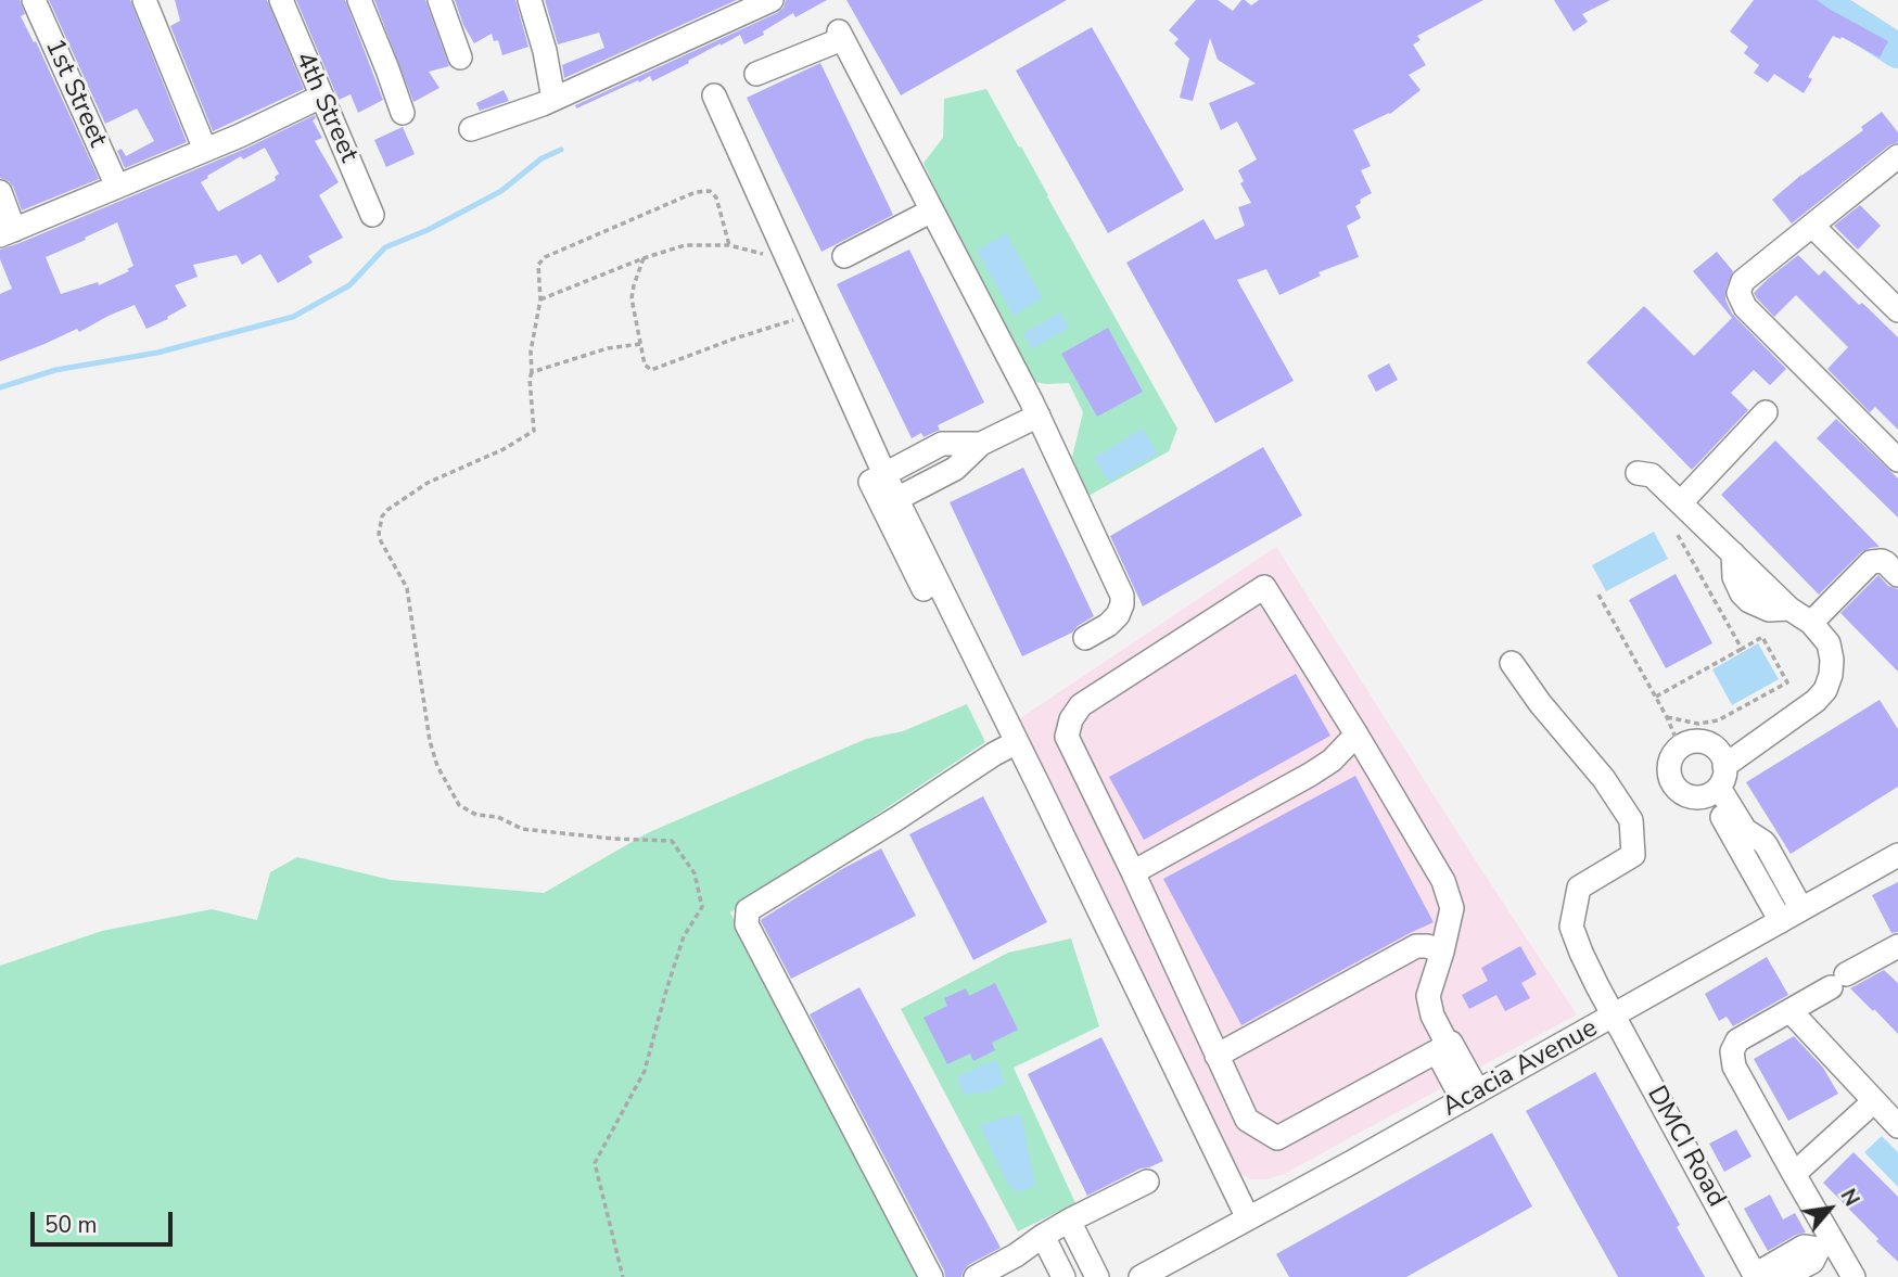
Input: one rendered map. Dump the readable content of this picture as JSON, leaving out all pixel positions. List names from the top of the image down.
{
  "streets": {
    "street": [
      "1st Street",
      "4th Street",
      "Acacia Avenue",
      "DMCI Road"
    ]
  },
  "crossings": [
    ["Acacia Avenue", "DMCI Road"]
  ],
  "scale_bar": "50 m",
  "north": "top right"
}
